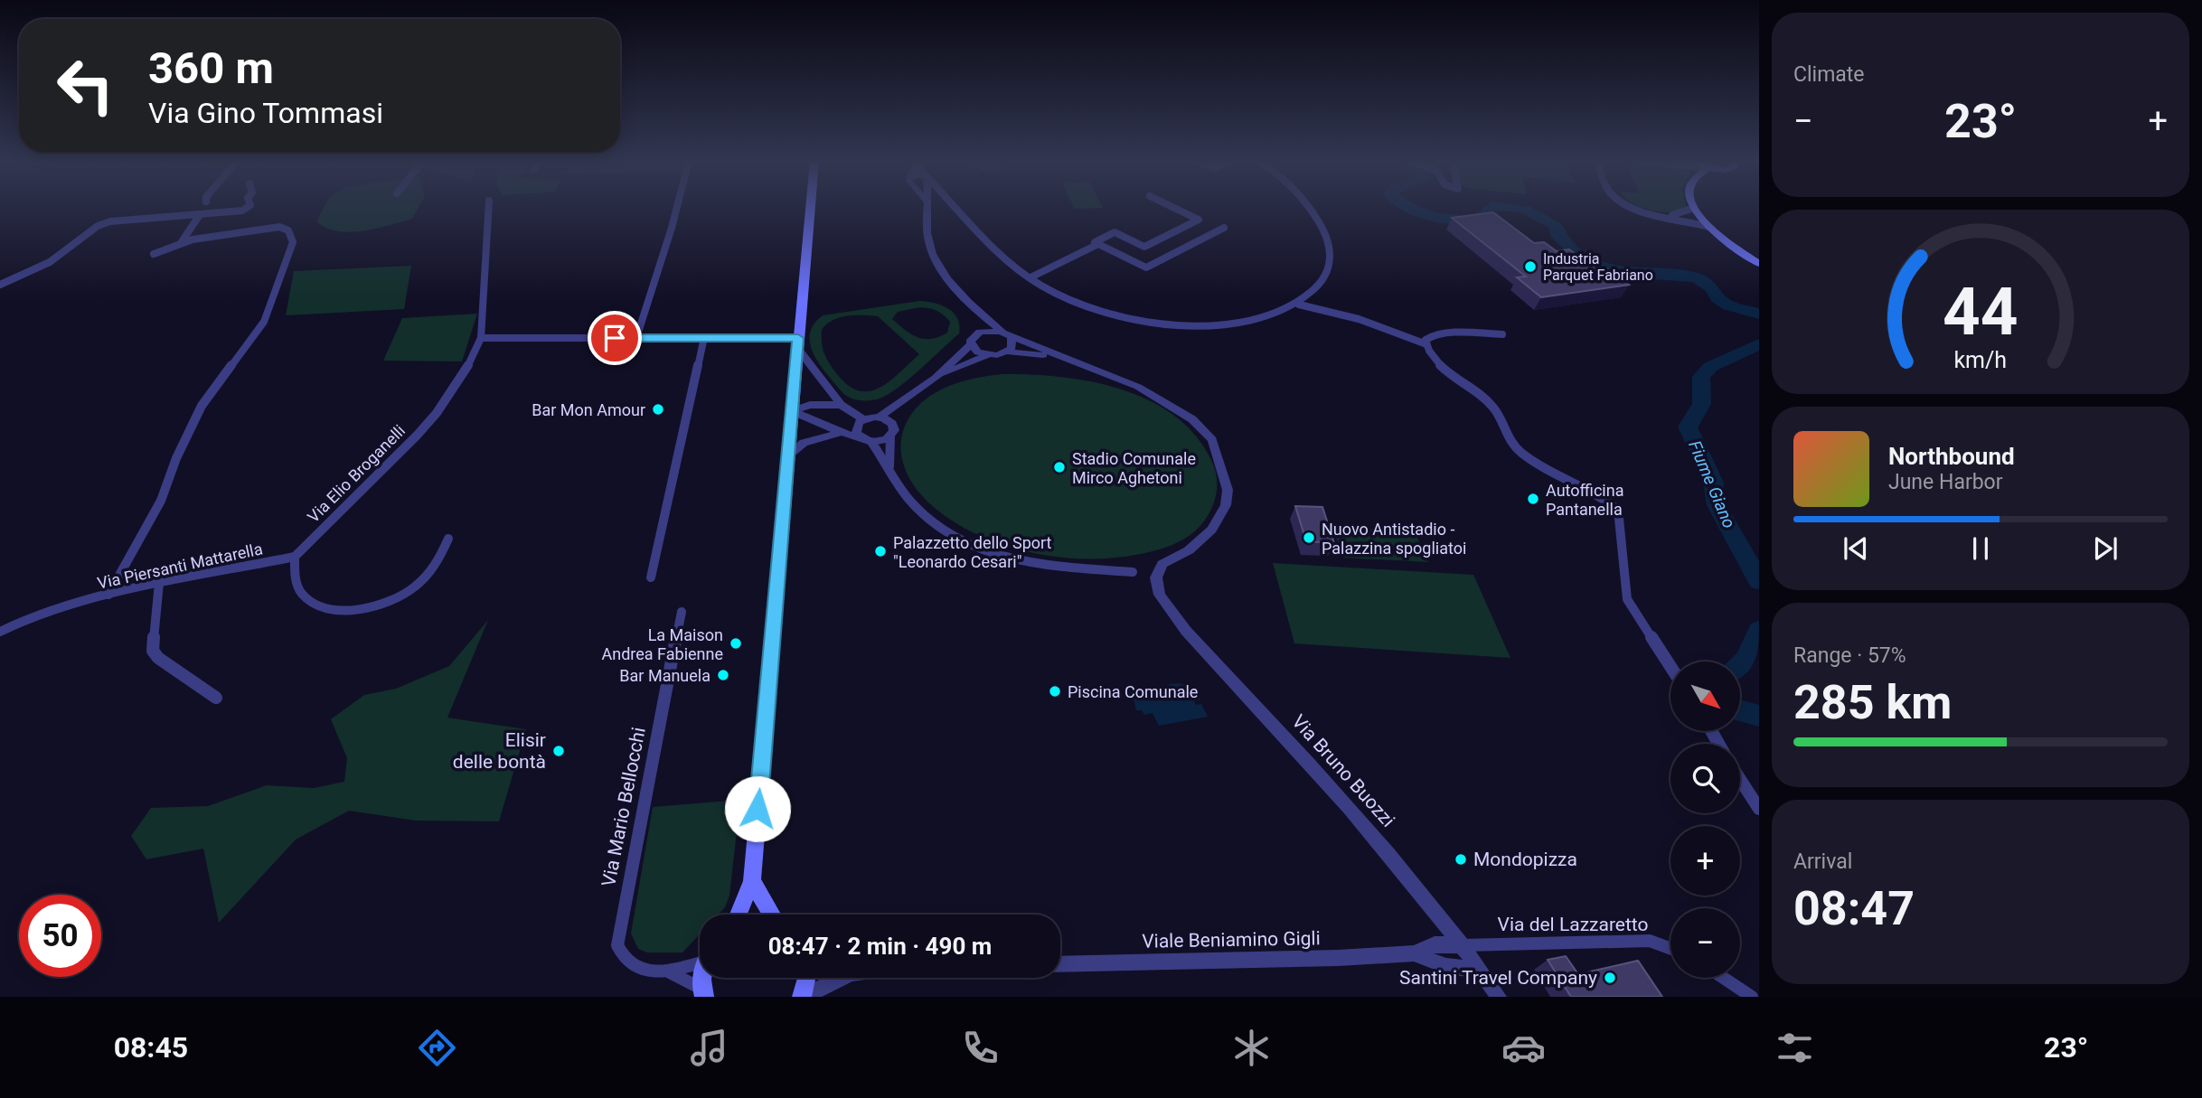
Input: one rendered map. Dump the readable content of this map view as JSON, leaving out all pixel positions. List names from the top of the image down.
{
  "streets": {
    "street": [
      "Via Elio Broganelli",
      "Via Piersanti Mattarella",
      "Via Bruno Buozzi",
      "Via Mario Bellocchi",
      "Via del Lazzaretto",
      "Viale Beniamino Gigli"
    ]
  },
  "crossings": [
    ["Via Elio Broganelli", "Via Piersanti Mattarella"],
    ["Via Bruno Buozzi", "Via del Lazzaretto"],
    ["Via Bruno Buozzi", "Viale Beniamino Gigli"],
    ["Via del Lazzaretto", "Viale Beniamino Gigli"]
  ],
  "water": ["Fiume Giano"],
  "places": [
    "Industria Parquet Fabriano",
    "Bar Mon Amour",
    "Stadio Comunale Mirco Aghetoni",
    "Autofficina Pantanella",
    "Nuovo Antistadio - Palazzina spogliatoi",
    "Palazzetto dello Sport \"Leonardo Cesari\"",
    "La Maison Andrea Fabienne",
    "Bar Manuela",
    "Piscina Comunale",
    "Elisir delle bontà",
    "Mondopizza",
    "Santini Travel Company"
  ],
  "north": "bottom right",
  "page": {
    "tile": [
      "Climate",
      ["Range · 57%", "285 km"],
      ["Arrival", "08:47"]
    ],
    "turn": ["360 m", "Via Gino Tommasi"],
    "heat": ["−", "23°", "+"],
    "song": ["Northbound", "June Harbor"],
    "map_buttons": ["+", "−"],
    "limit": "50",
    "trip": "08:47 · 2 min · 490 m",
    "tabs": ["08:45", "23°"],
    "gauge": ["44", "km/h"]
  }
}
